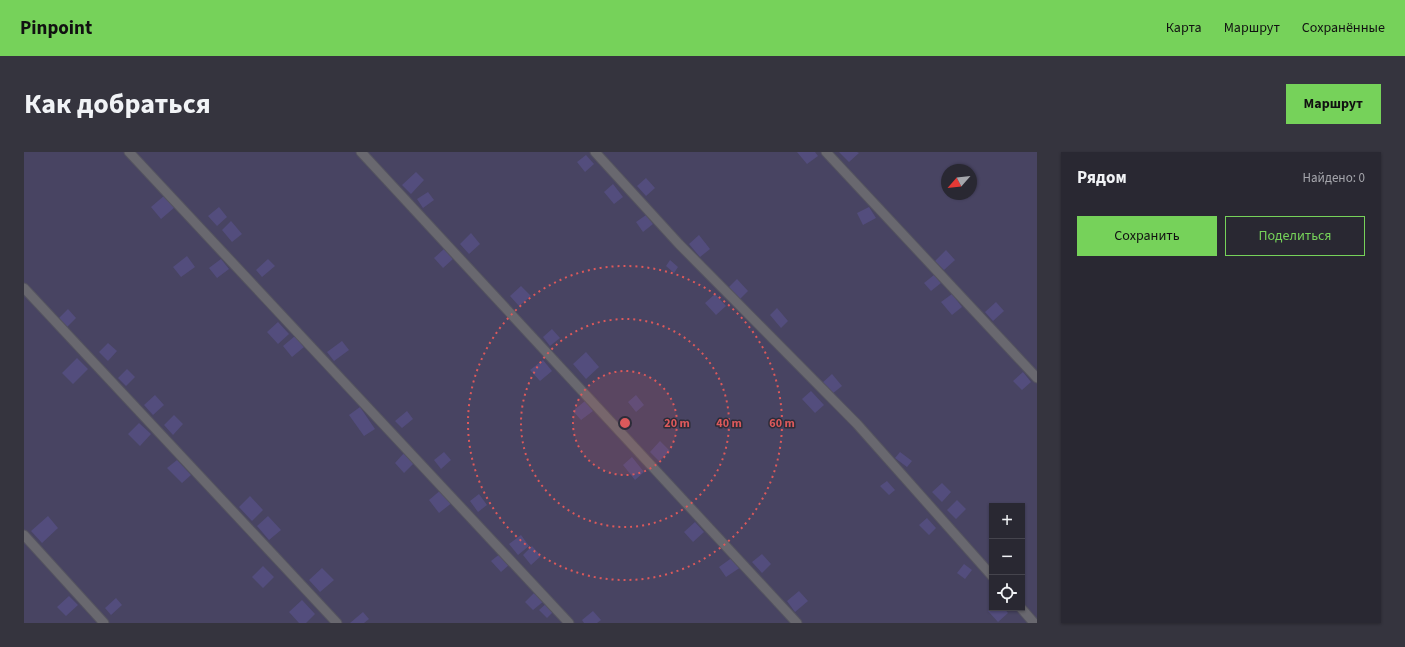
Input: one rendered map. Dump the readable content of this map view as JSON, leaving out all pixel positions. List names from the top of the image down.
{
  "north": "bottom left",
  "page": {
    "header": "Pinpoint",
    "nav": ["Карта", "Маршрут", "Сохранённые"],
    "title": "Как добраться",
    "buttons": [
      "Маршрут",
      ["Сохранить", "Поделиться"]
    ],
    "heading": ["Рядом", "Найдено: 0"],
    "map_buttons": ["+", "−"]
  },
  "rings": ["20 m", "40 m", "60 m"]
}
